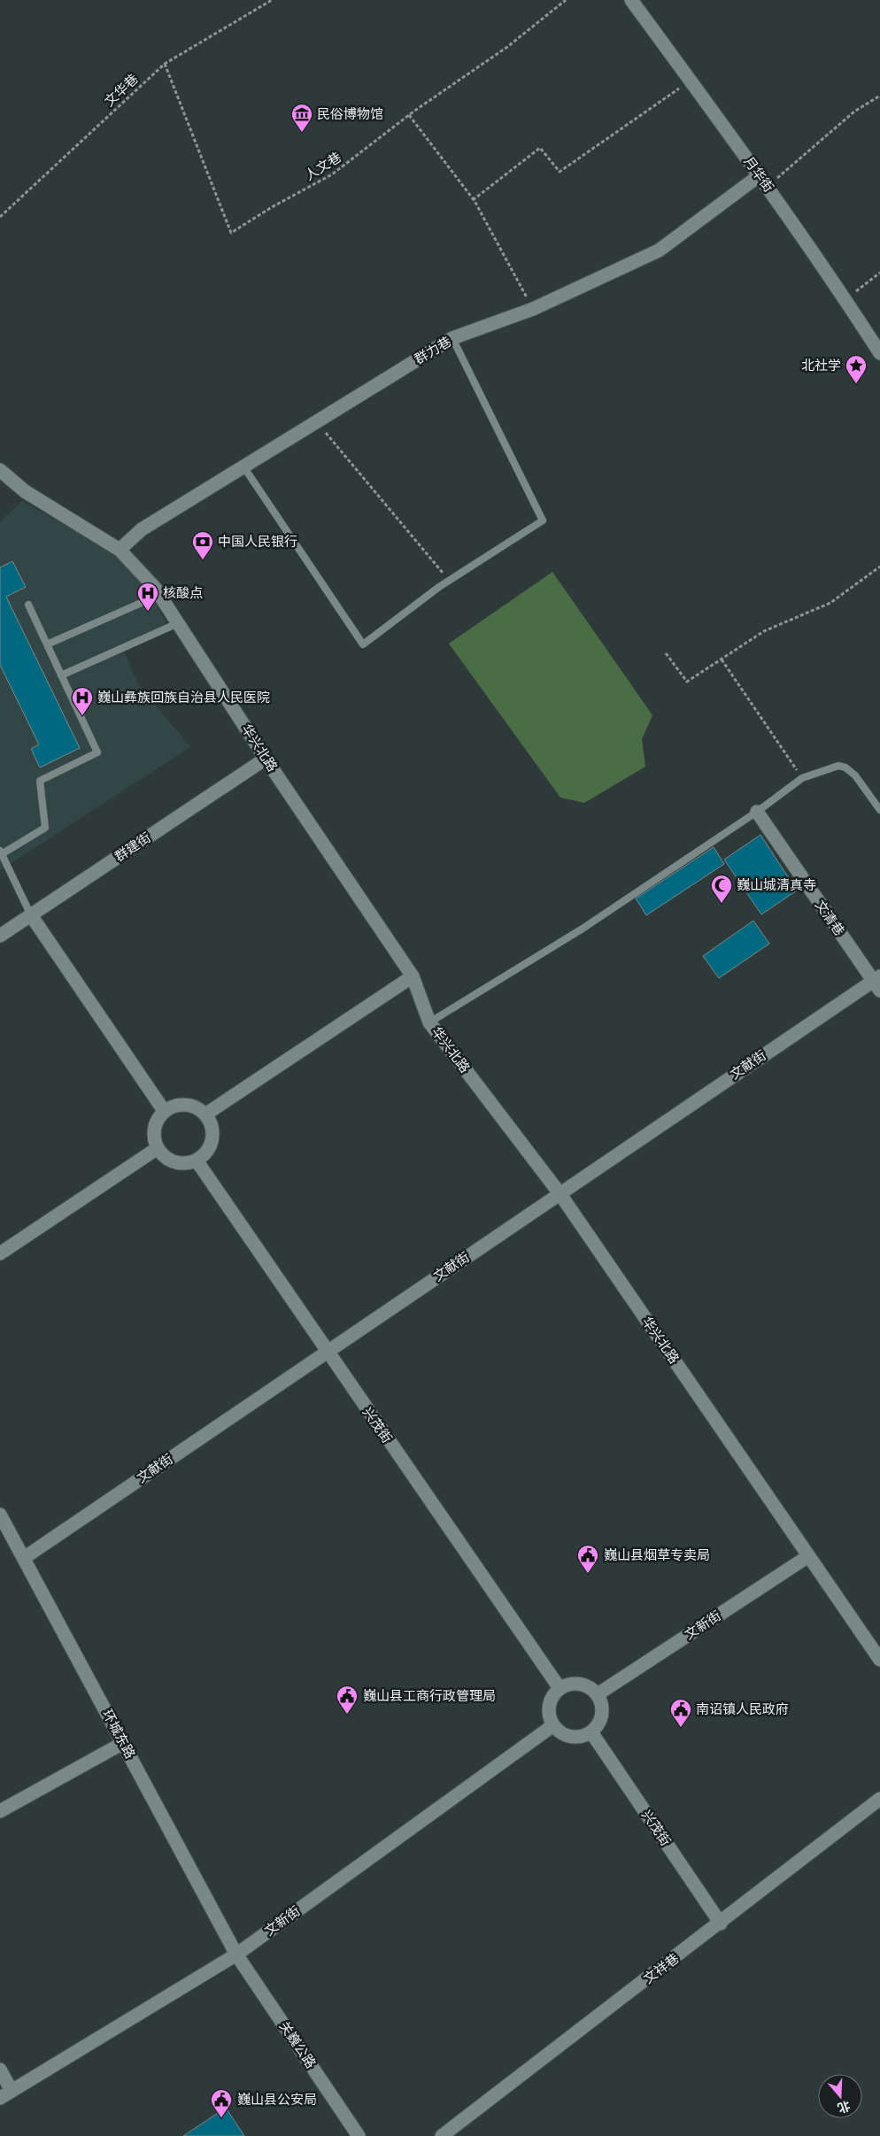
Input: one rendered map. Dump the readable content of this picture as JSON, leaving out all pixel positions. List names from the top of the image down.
{
  "streets": {
    "street": [
      "月华街",
      "群力巷",
      "华兴北路",
      "群建街",
      "文清巷",
      "文献街",
      "兴茂街",
      "文新街",
      "环城东路",
      "文祥巷",
      "关巍公路"
    ],
    "path": ["文华巷", "人文巷"]
  },
  "crossings": [
    ["文华巷", "人文巷"],
    ["月华街", "群力巷"],
    ["群力巷", "华兴北路"],
    ["华兴北路", "群建街"],
    ["华兴北路", "文献街"],
    ["华兴北路", "文新街"],
    ["文清巷", "文献街"],
    ["文献街", "兴茂街"],
    ["文献街", "环城东路"],
    ["兴茂街", "文新街"],
    ["兴茂街", "文祥巷"],
    ["文新街", "环城东路"],
    ["文新街", "关巍公路"],
    ["环城东路", "关巍公路"]
  ],
  "places": {
    "museum": ["民俗博物馆"],
    "place": ["北社学"],
    "bank": ["中国人民银行"],
    "hospital": ["核酸点", "巍山彝族回族自治县人民医院"],
    "mosque": ["巍山城清真寺"],
    "public building": [
      "巍山县烟草专卖局",
      "巍山县工商行政管理局",
      "南诏镇人民政府",
      "巍山县公安局"
    ]
  },
  "north": "bottom"
}
